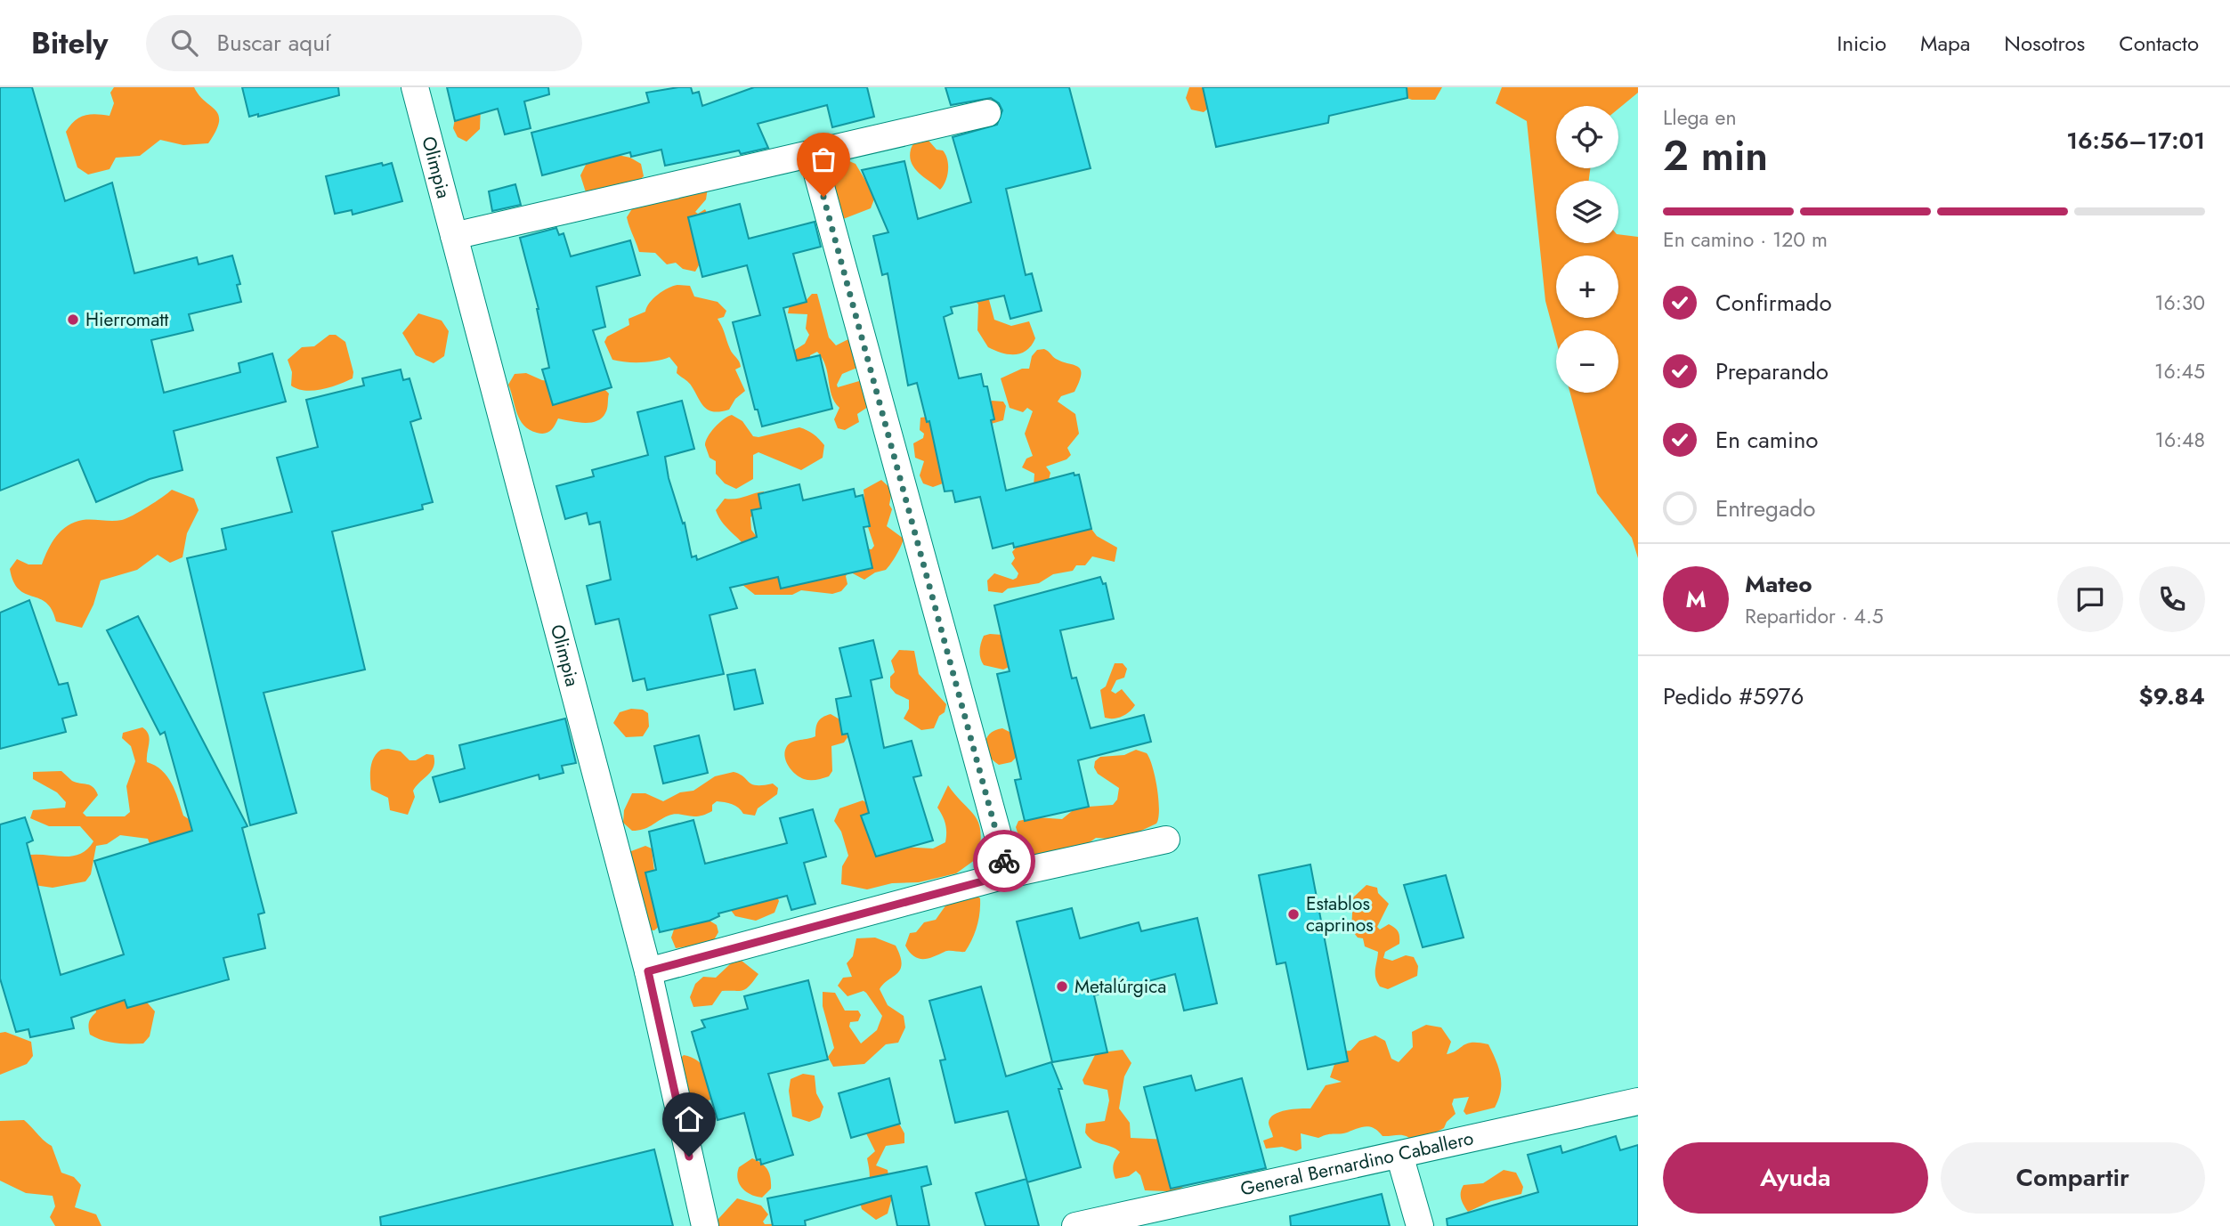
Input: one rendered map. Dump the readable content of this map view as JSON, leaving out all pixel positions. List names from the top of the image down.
{
  "streets": {
    "street": ["Olimpia", "General Bernardino Caballero"]
  },
  "places": ["Hierromatt", "Establos caprinos", "Metalúrgica"],
  "page": {
    "header": "Bitely",
    "search": "Buscar aquí",
    "nav": [
      "Inicio",
      "Mapa",
      "Nosotros",
      "Contacto"
    ],
    "heading": ["2 min", "Llega en", "16:56–17:01"],
    "panel": [
      "Mateo",
      "Repartidor · 4.5",
      "Pedido #5976",
      "$9.84"
    ],
    "map_buttons": ["+", "−"],
    "bar": "En camino · 120 m",
    "list": [
      ["Confirmado", "16:30"],
      ["Preparando", "16:45"],
      ["En camino", "16:48"],
      "Entregado"
    ],
    "round": "M",
    "buttons": ["Ayuda", "Compartir"]
  }
}
